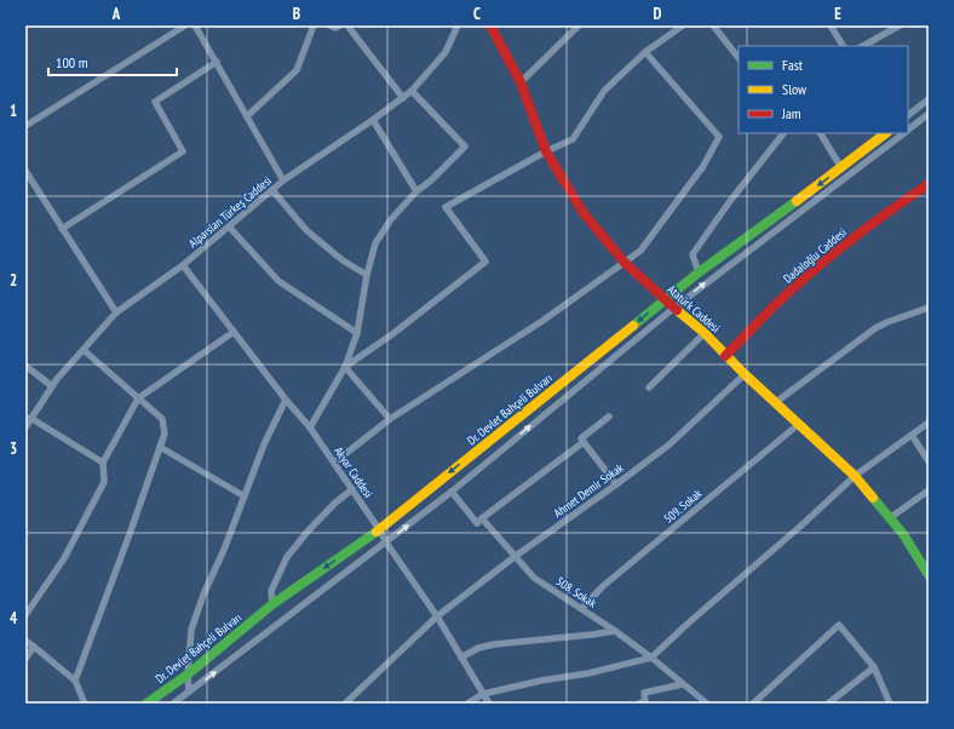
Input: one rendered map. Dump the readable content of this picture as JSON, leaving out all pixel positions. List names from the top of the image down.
{
  "streets": {
    "street": [
      "Alparslan Türkeş Caddesi",
      "Dadaloğlu Caddesi",
      "Atatürk Caddesi",
      "Dr. Devlet Bahçeli Bulvarı",
      "Akyar Caddesi",
      "Ahmet Demir Sokak",
      "509. Sokak",
      "508. Sokak"
    ]
  },
  "crossings": [
    ["Alparslan Türkeş Caddesi", "Akyar Caddesi"],
    ["Dadaloğlu Caddesi", "Atatürk Caddesi"],
    ["Atatürk Caddesi", "Dr. Devlet Bahçeli Bulvarı"],
    ["Atatürk Caddesi", "Ahmet Demir Sokak"],
    ["Atatürk Caddesi", "509. Sokak"],
    ["Dr. Devlet Bahçeli Bulvarı", "Akyar Caddesi"],
    ["Akyar Caddesi", "Ahmet Demir Sokak"],
    ["Ahmet Demir Sokak", "508. Sokak"],
    ["509. Sokak", "508. Sokak"]
  ],
  "legend": ["Fast", "Slow", "Jam"],
  "scale_bar": "100 m",
  "grid": {
    "columns": [
      "A",
      "B",
      "C",
      "D",
      "E"
    ],
    "rows": [
      "1",
      "2",
      "3",
      "4"
    ]
  }
}
